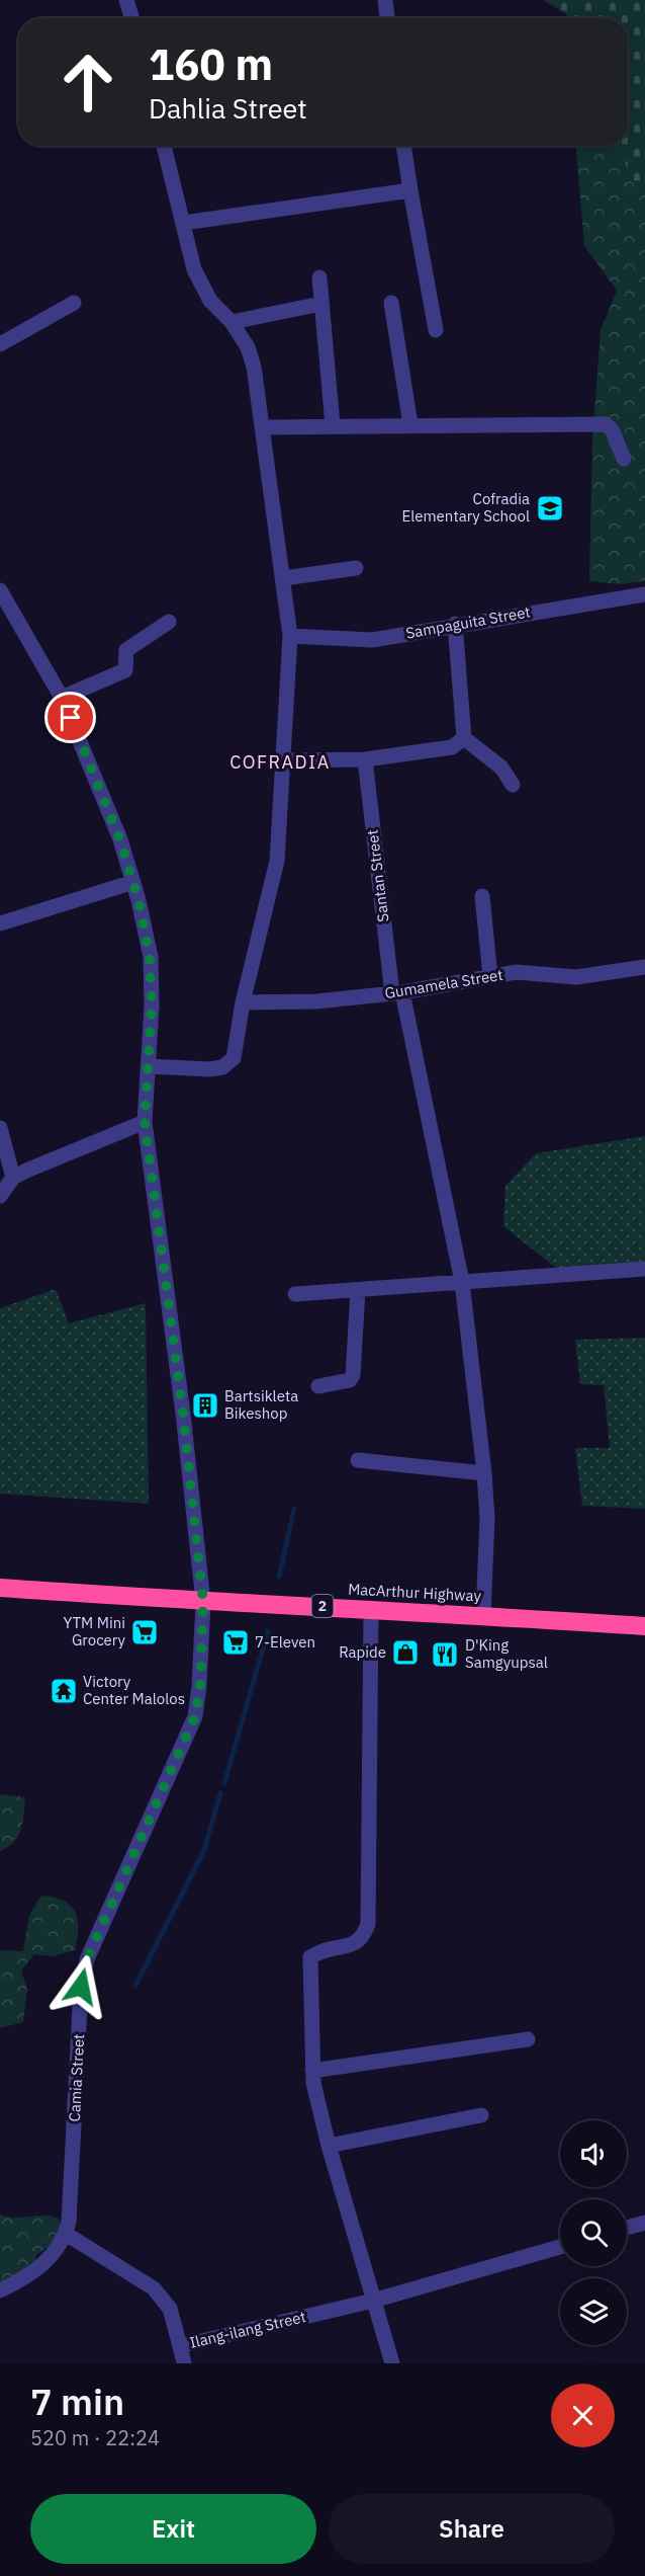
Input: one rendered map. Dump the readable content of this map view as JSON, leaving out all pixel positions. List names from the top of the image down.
{
  "streets": {
    "highway": ["MacArthur Highway", "2"],
    "street": [
      "Sampaguita Street",
      "Santan Street",
      "Gumamela Street",
      "Camia Street",
      "Ilang-ilang Street"
    ]
  },
  "crossings": [
    ["Santan Street", "Gumamela Street"],
    ["Santan Street", "MacArthur Highway"],
    ["MacArthur Highway", "Camia Street"],
    ["Camia Street", "Ilang-ilang Street"]
  ],
  "districts": ["COFRADIA"],
  "places": {
    "school or university": ["Cofradia Elementary School"],
    "building": ["Bartsikleta Bikeshop"],
    "supermarket": ["YTM Mini Grocery", "7-Eleven"],
    "shop": ["Rapide"],
    "restaurant": ["D'King Samgyupsal"],
    "temple": ["Victory Center Malolos"]
  },
  "page": {
    "turn": ["160 m", "Dahlia Street"],
    "heading": ["7 min", "520 m · 22:24"],
    "buttons": ["Exit", "Share"]
  }
}
